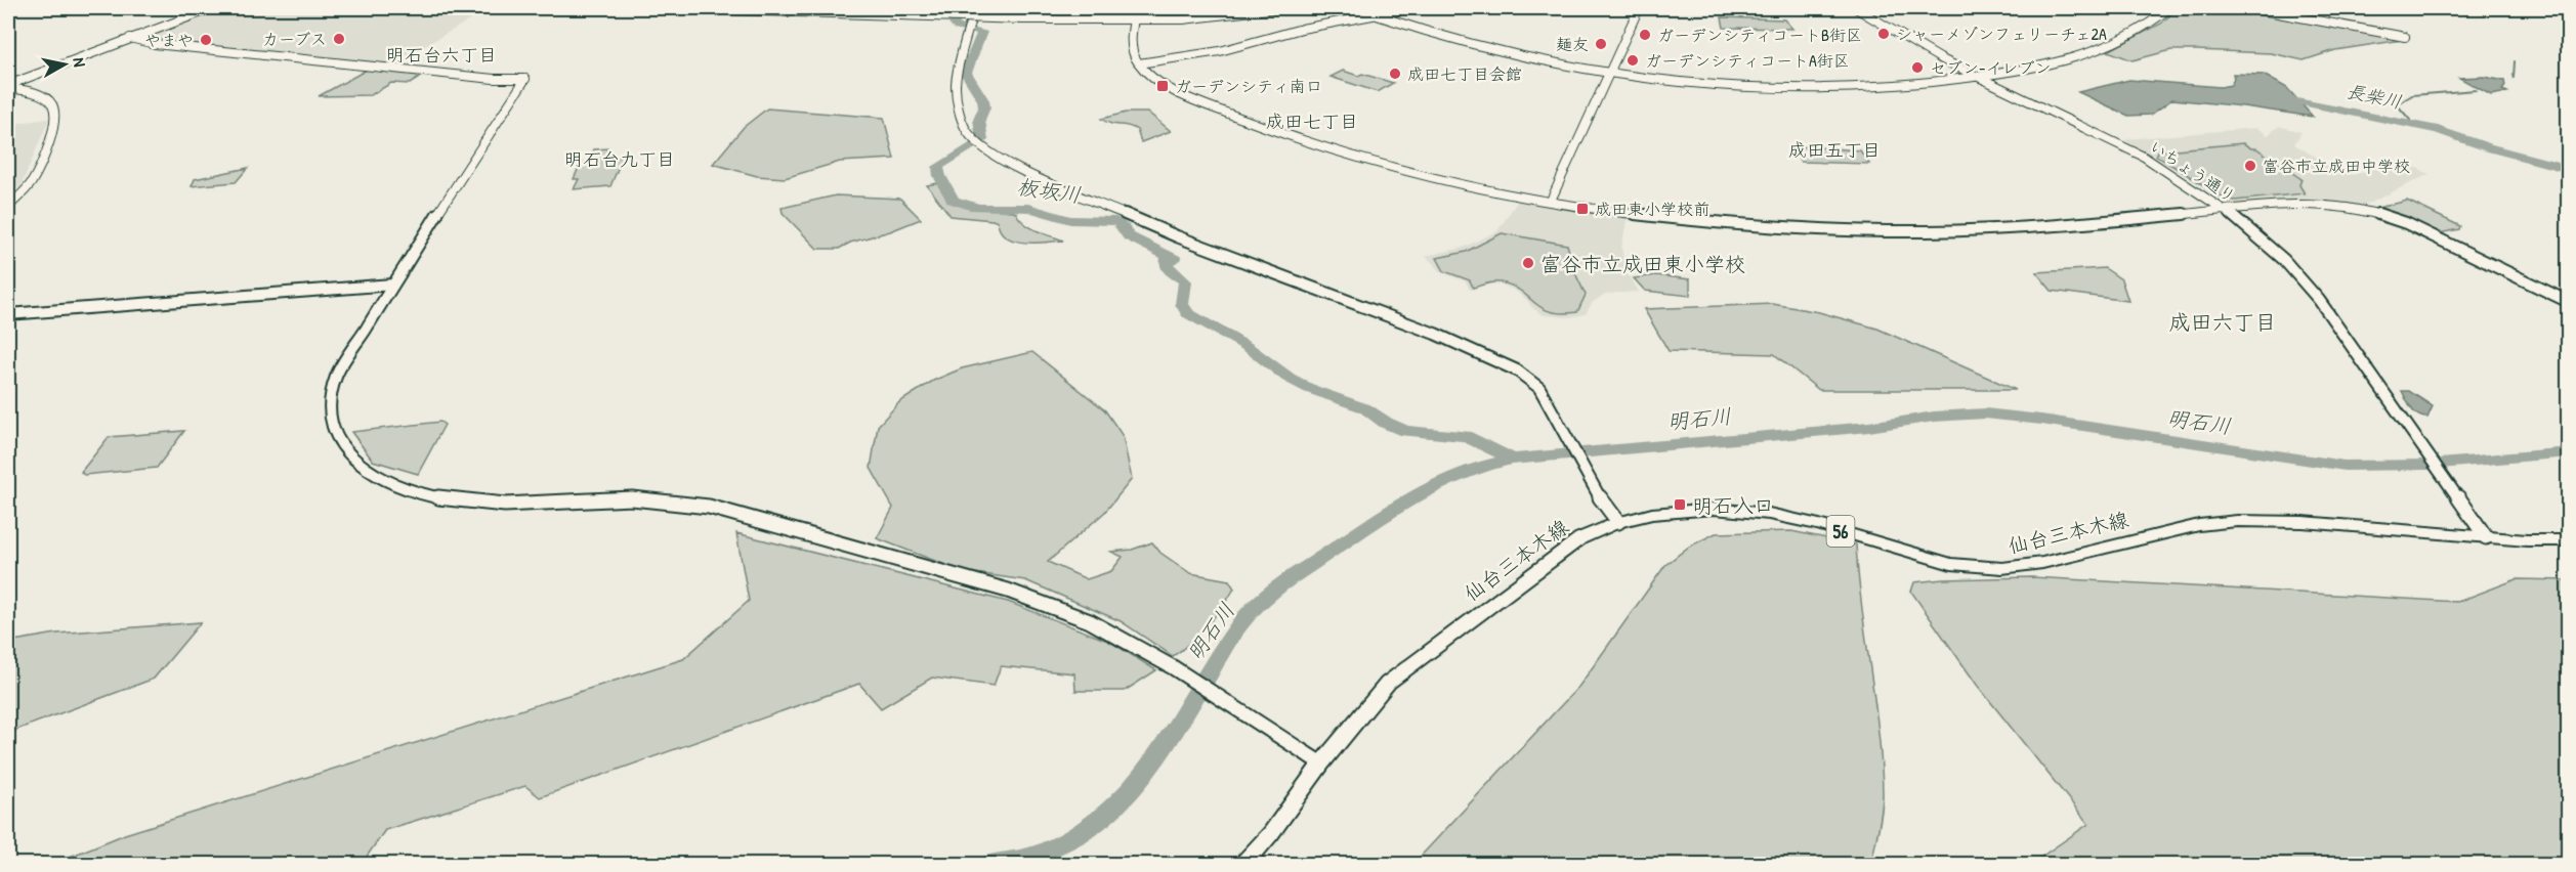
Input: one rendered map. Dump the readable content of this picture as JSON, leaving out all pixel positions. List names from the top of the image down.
{
  "streets": {
    "main road": ["56", "仙台三本木線"],
    "street": ["いちょう通り"]
  },
  "crossings": [
    ["いちょう通り", "仙台三本木線"]
  ],
  "districts": [
    "明石台六丁目",
    "成田七丁目",
    "成田五丁目",
    "明石台九丁目",
    "成田六丁目"
  ],
  "water": ["長柴川", "板坂川", "明石川"],
  "places": {
    "other": [
      "シャーメゾンフェリーチェ2A",
      "ガーデンシティコートB街区",
      "カーブス",
      "やまや",
      "麺友",
      "ガーデンシティコートA街区",
      "セブン-イレブン",
      "成田七丁目会館",
      "富谷市立成田中学校",
      "富谷市立成田東小学校"
    ],
    "transit": ["ガーデンシティ南口", "成田東小学校前", "明石入口"]
  },
  "north": "right"
}
